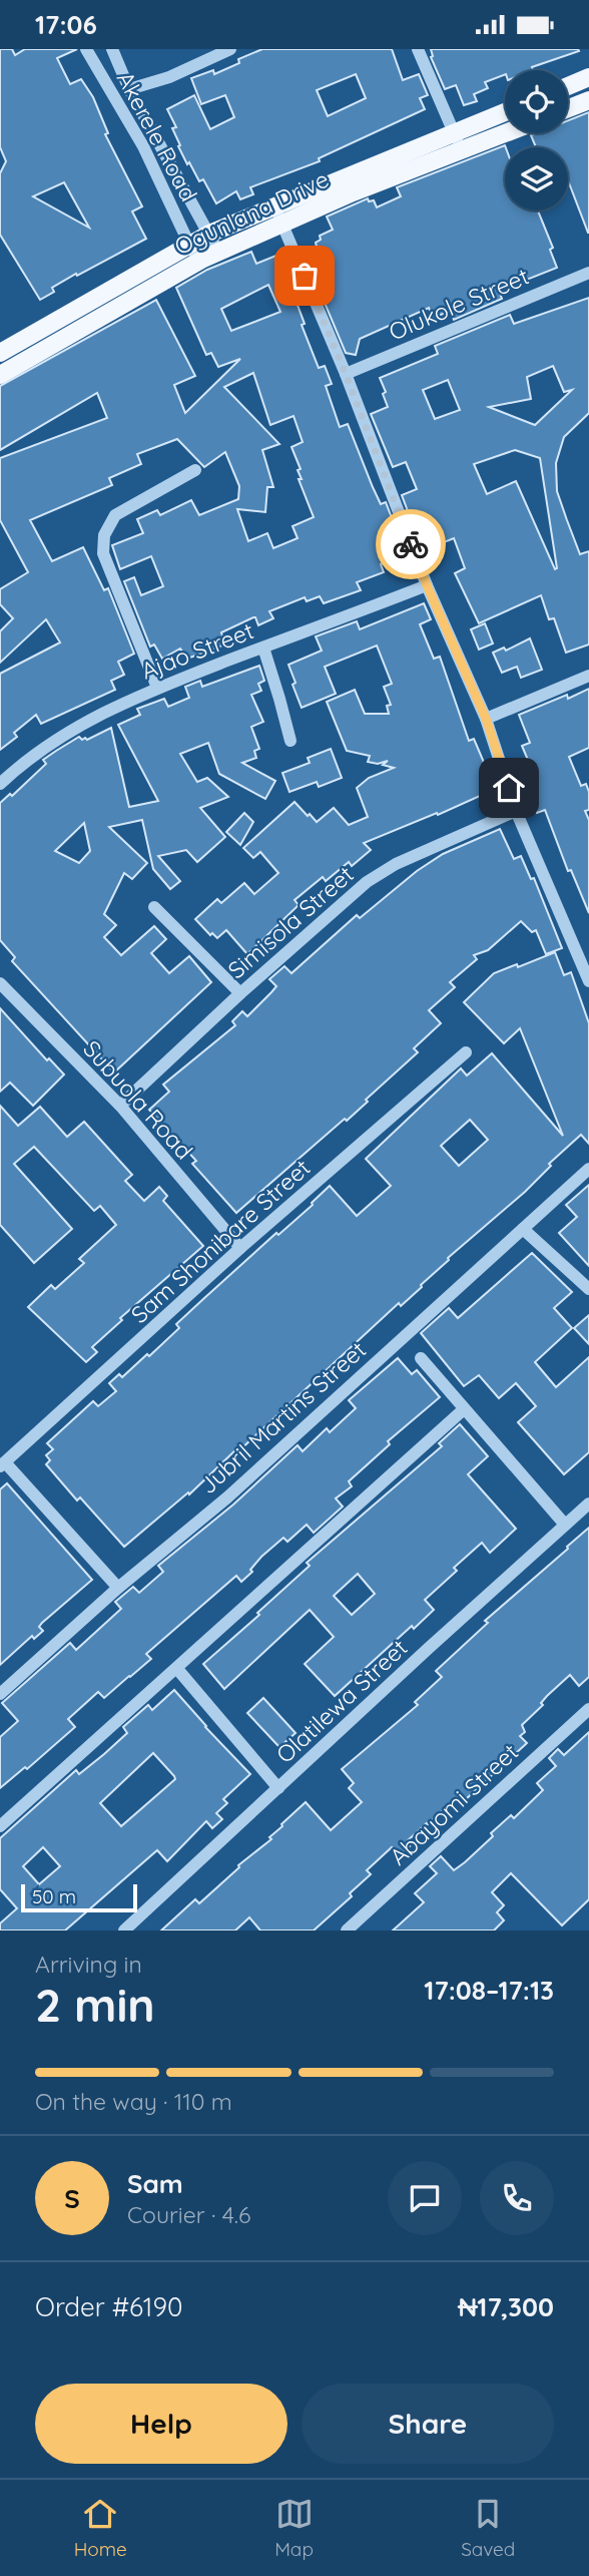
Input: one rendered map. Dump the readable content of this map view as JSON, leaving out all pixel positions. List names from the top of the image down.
{
  "streets": {
    "main road": ["Ogunlana Drive"],
    "street": [
      "Akerele Road",
      "Olukole Street",
      "Ajao Street",
      "Simisola Street",
      "Subuola Road",
      "Sam Shonibare Street",
      "Jubril Martins Street",
      "Olatilewa Street",
      "Abayomi Street"
    ]
  },
  "crossings": [
    ["Akerele Road", "Ogunlana Drive"],
    ["Simisola Street", "Subuola Road"],
    ["Subuola Road", "Sam Shonibare Street"],
    ["Sam Shonibare Street", "Jubril Martins Street"]
  ],
  "scale_bar": "50 m",
  "page": {
    "status": "17:06",
    "scale": "50 m",
    "heading": ["2 min", "Arriving in", "17:08–17:13"],
    "panel": [
      "Sam",
      "Courier · 4.6",
      "Order #6190",
      "₦17,300"
    ],
    "bar": "On the way · 110 m",
    "round": "S",
    "buttons": ["Help", "Share"],
    "tabs": ["Home", "Map", "Saved"]
  }
}
